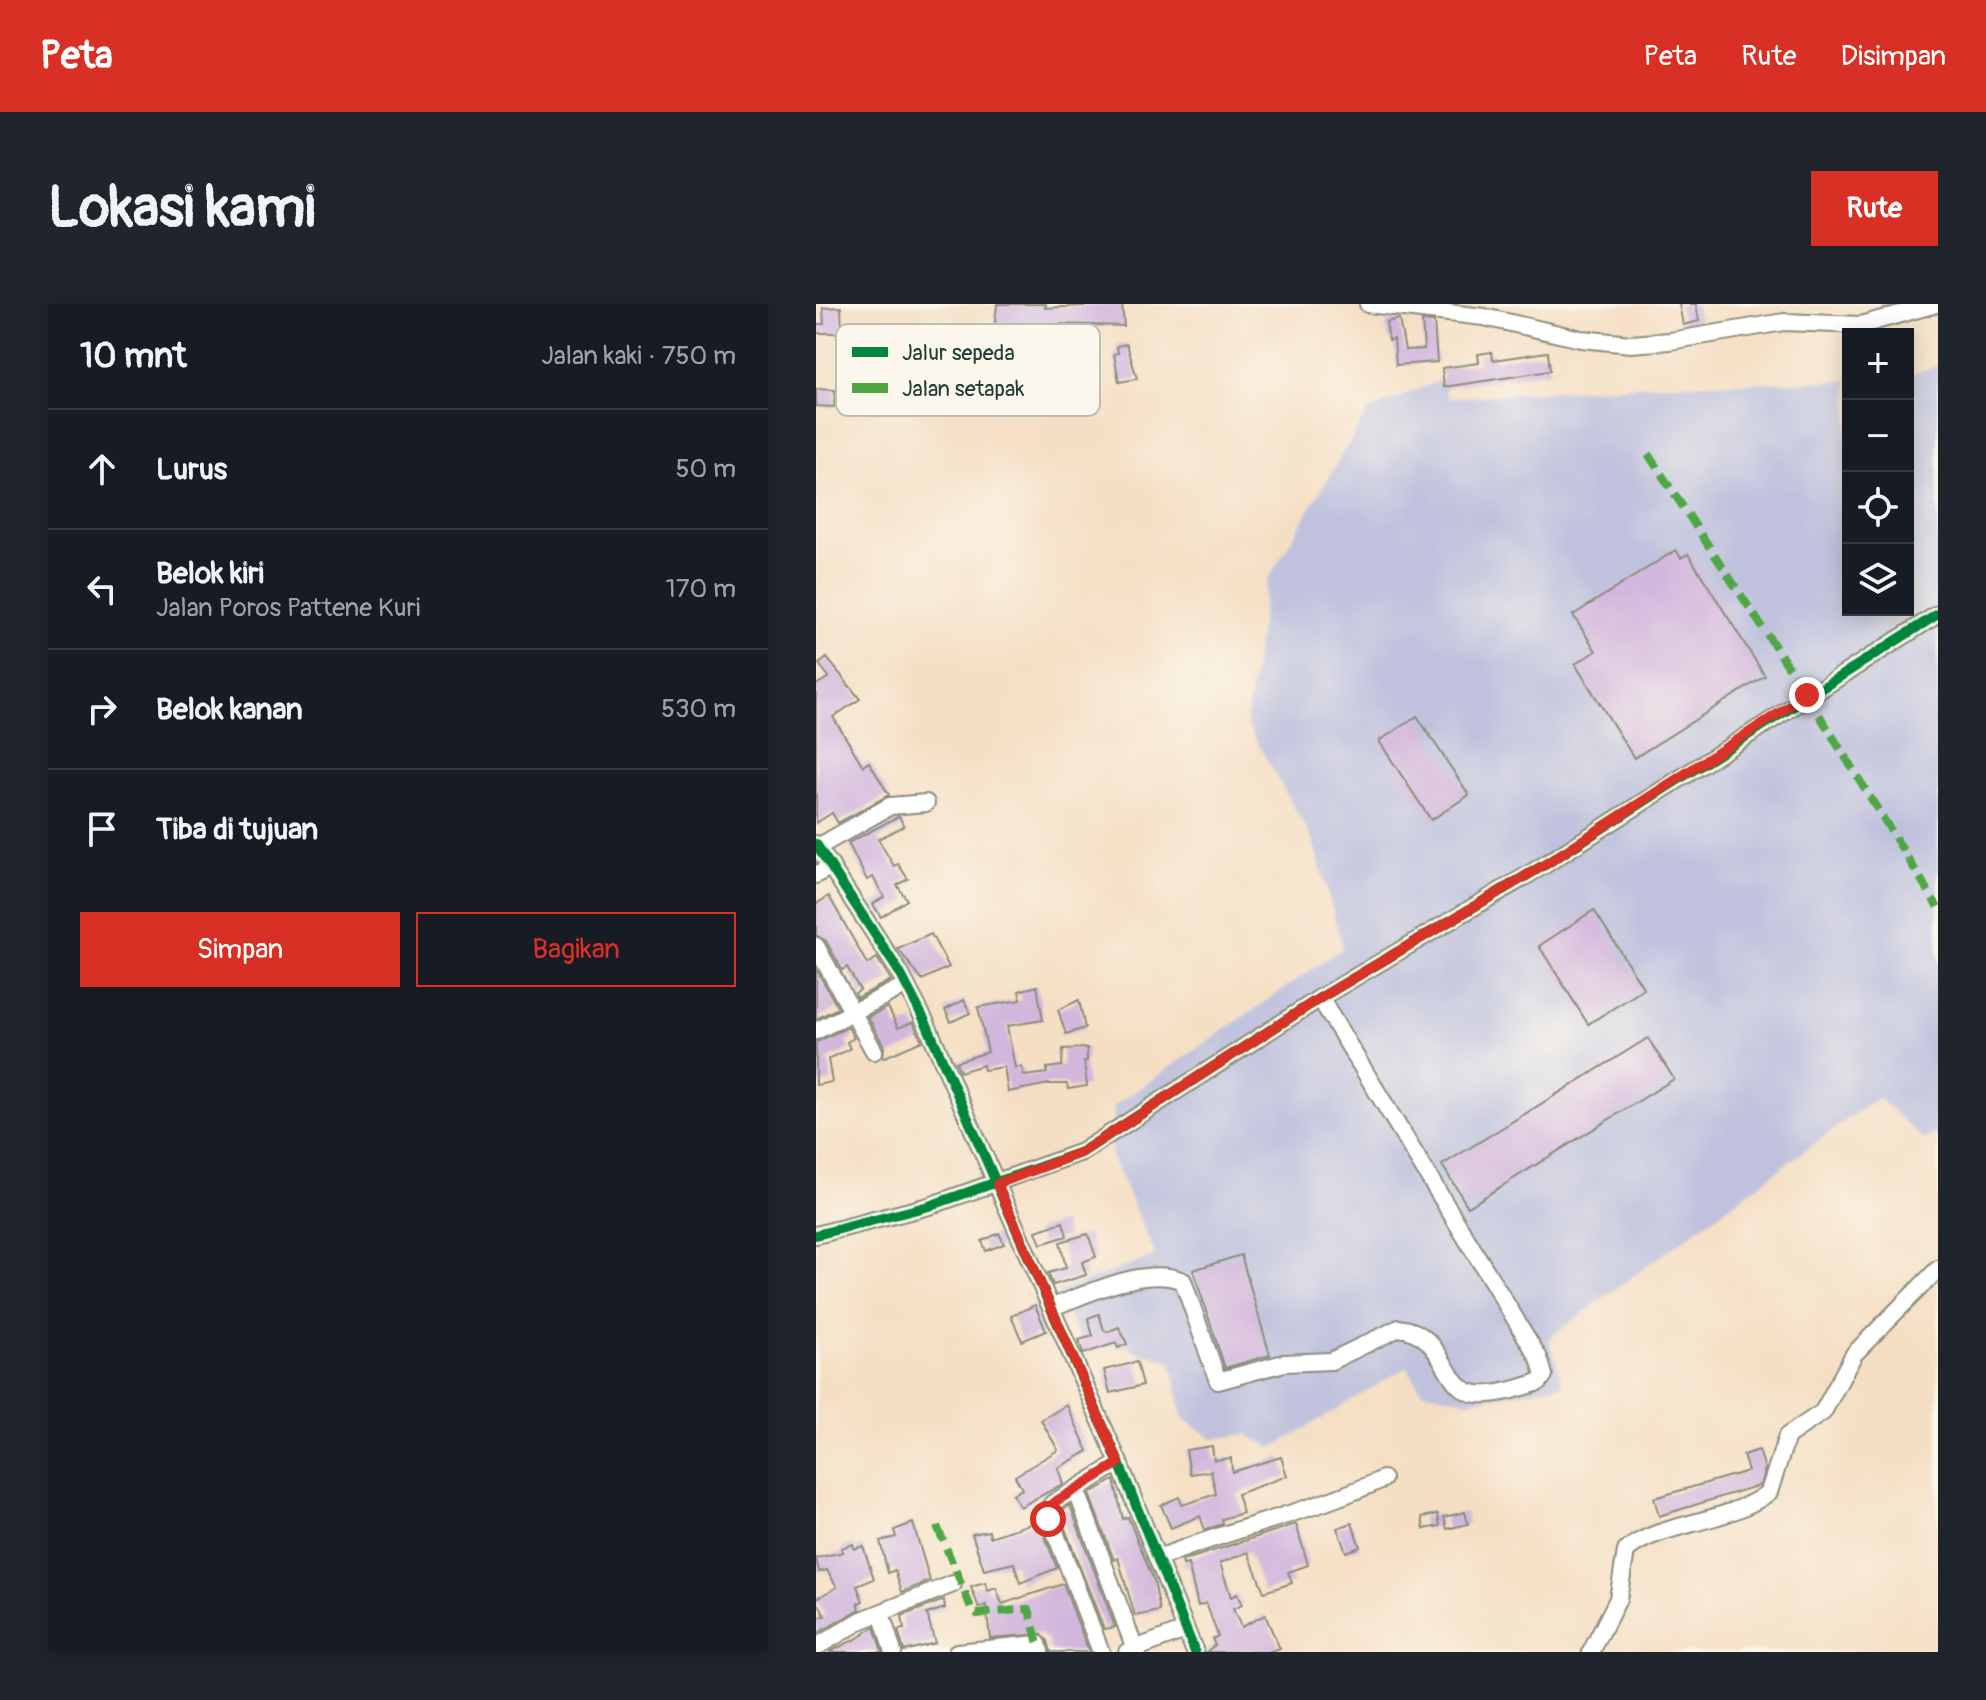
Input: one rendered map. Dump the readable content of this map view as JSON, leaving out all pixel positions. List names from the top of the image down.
{
  "legend": ["Jalur sepeda", "Jalan setapak"],
  "page": {
    "header": "Peta",
    "nav": ["Peta", "Rute", "Disimpan"],
    "buttons": [
      "Rute",
      ["Simpan", "Bagikan"]
    ],
    "title": "Lokasi kami",
    "heading": ["10 mnt", "Jalan kaki · 750 m"],
    "map_buttons": ["+", "−"],
    "list": [
      ["Lurus", "50 m"],
      ["Belok kiri", "Jalan Poros Pattene Kuri", "170 m"],
      ["Belok kanan", "530 m"],
      "Tiba di tujuan"
    ]
  }
}
